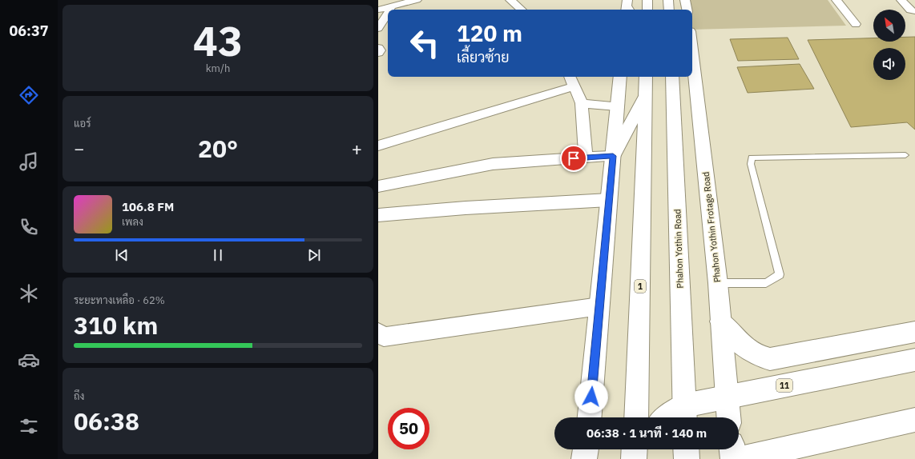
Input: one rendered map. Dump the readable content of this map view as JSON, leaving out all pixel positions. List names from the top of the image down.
{
  "streets": {
    "main road": [
      "Phahon Yothin Frotage Road",
      "Phahon Yothin Road",
      "1",
      "11"
    ]
  },
  "crossings": [
    ["Phahon Yothin Frotage Road", "11"],
    ["Phahon Yothin Road", "11"]
  ],
  "north": "top left",
  "page": {
    "tabs": "06:37",
    "tile": [
      ["43", "km/h"],
      "แอร์",
      ["ระยะทางเหลือ · 62%", "310 km"],
      ["ถึง", "06:38"]
    ],
    "turn": ["120 m", "เลี้ยวซ้าย"],
    "heat": ["−", "20°", "+"],
    "song": ["106.8 FM", "เพลง"],
    "limit": "50",
    "trip": "06:38 · 1 นาที · 140 m"
  }
}
